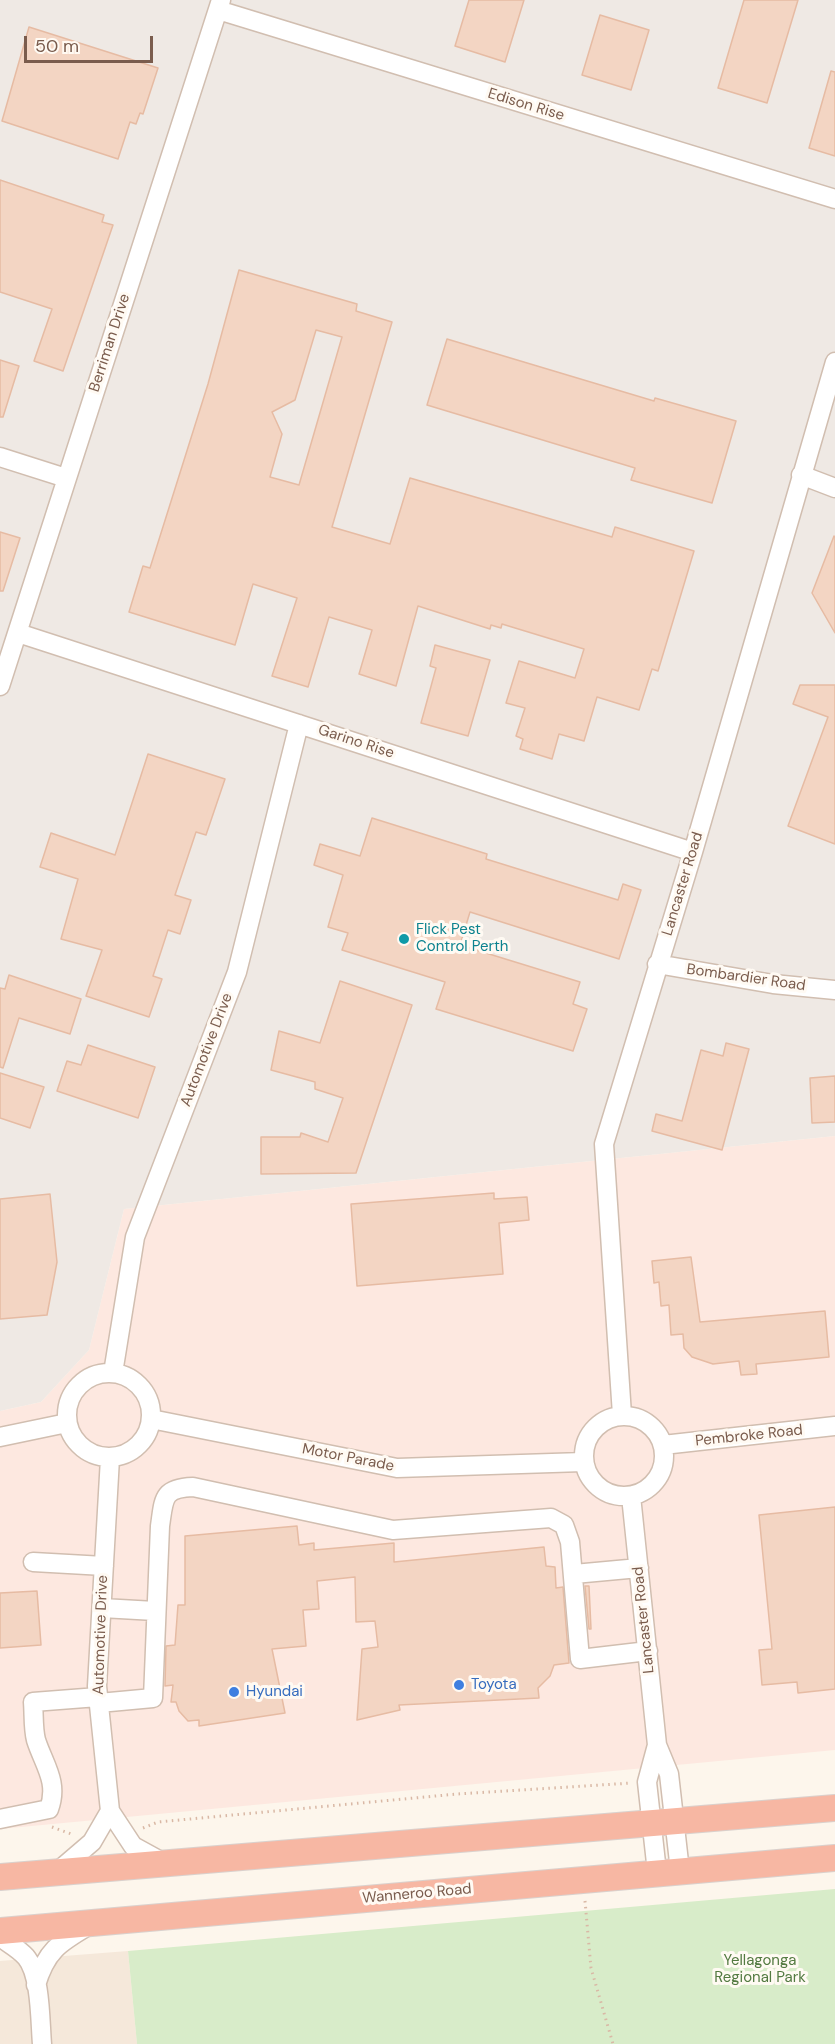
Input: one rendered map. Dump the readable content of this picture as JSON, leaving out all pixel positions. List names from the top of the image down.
{
  "streets": {
    "highway": ["Wanneroo Road"],
    "street": [
      "Edison Rise",
      "Berriman Drive",
      "Garino Rise",
      "Lancaster Road",
      "Bombardier Road",
      "Automotive Drive",
      "Pembroke Road",
      "Motor Parade"
    ]
  },
  "crossings": [
    ["Edison Rise", "Berriman Drive"],
    ["Berriman Drive", "Garino Rise"],
    ["Garino Rise", "Lancaster Road"],
    ["Garino Rise", "Automotive Drive"],
    ["Lancaster Road", "Bombardier Road"],
    ["Lancaster Road", "Pembroke Road"],
    ["Lancaster Road", "Motor Parade"],
    ["Lancaster Road", "Wanneroo Road"],
    ["Automotive Drive", "Motor Parade"],
    ["Pembroke Road", "Motor Parade"]
  ],
  "parks": ["Yellagonga Regional Park"],
  "places": ["Flick Pest Control Perth", "Toyota", "Hyundai"],
  "scale_bar": "50 m"
}
